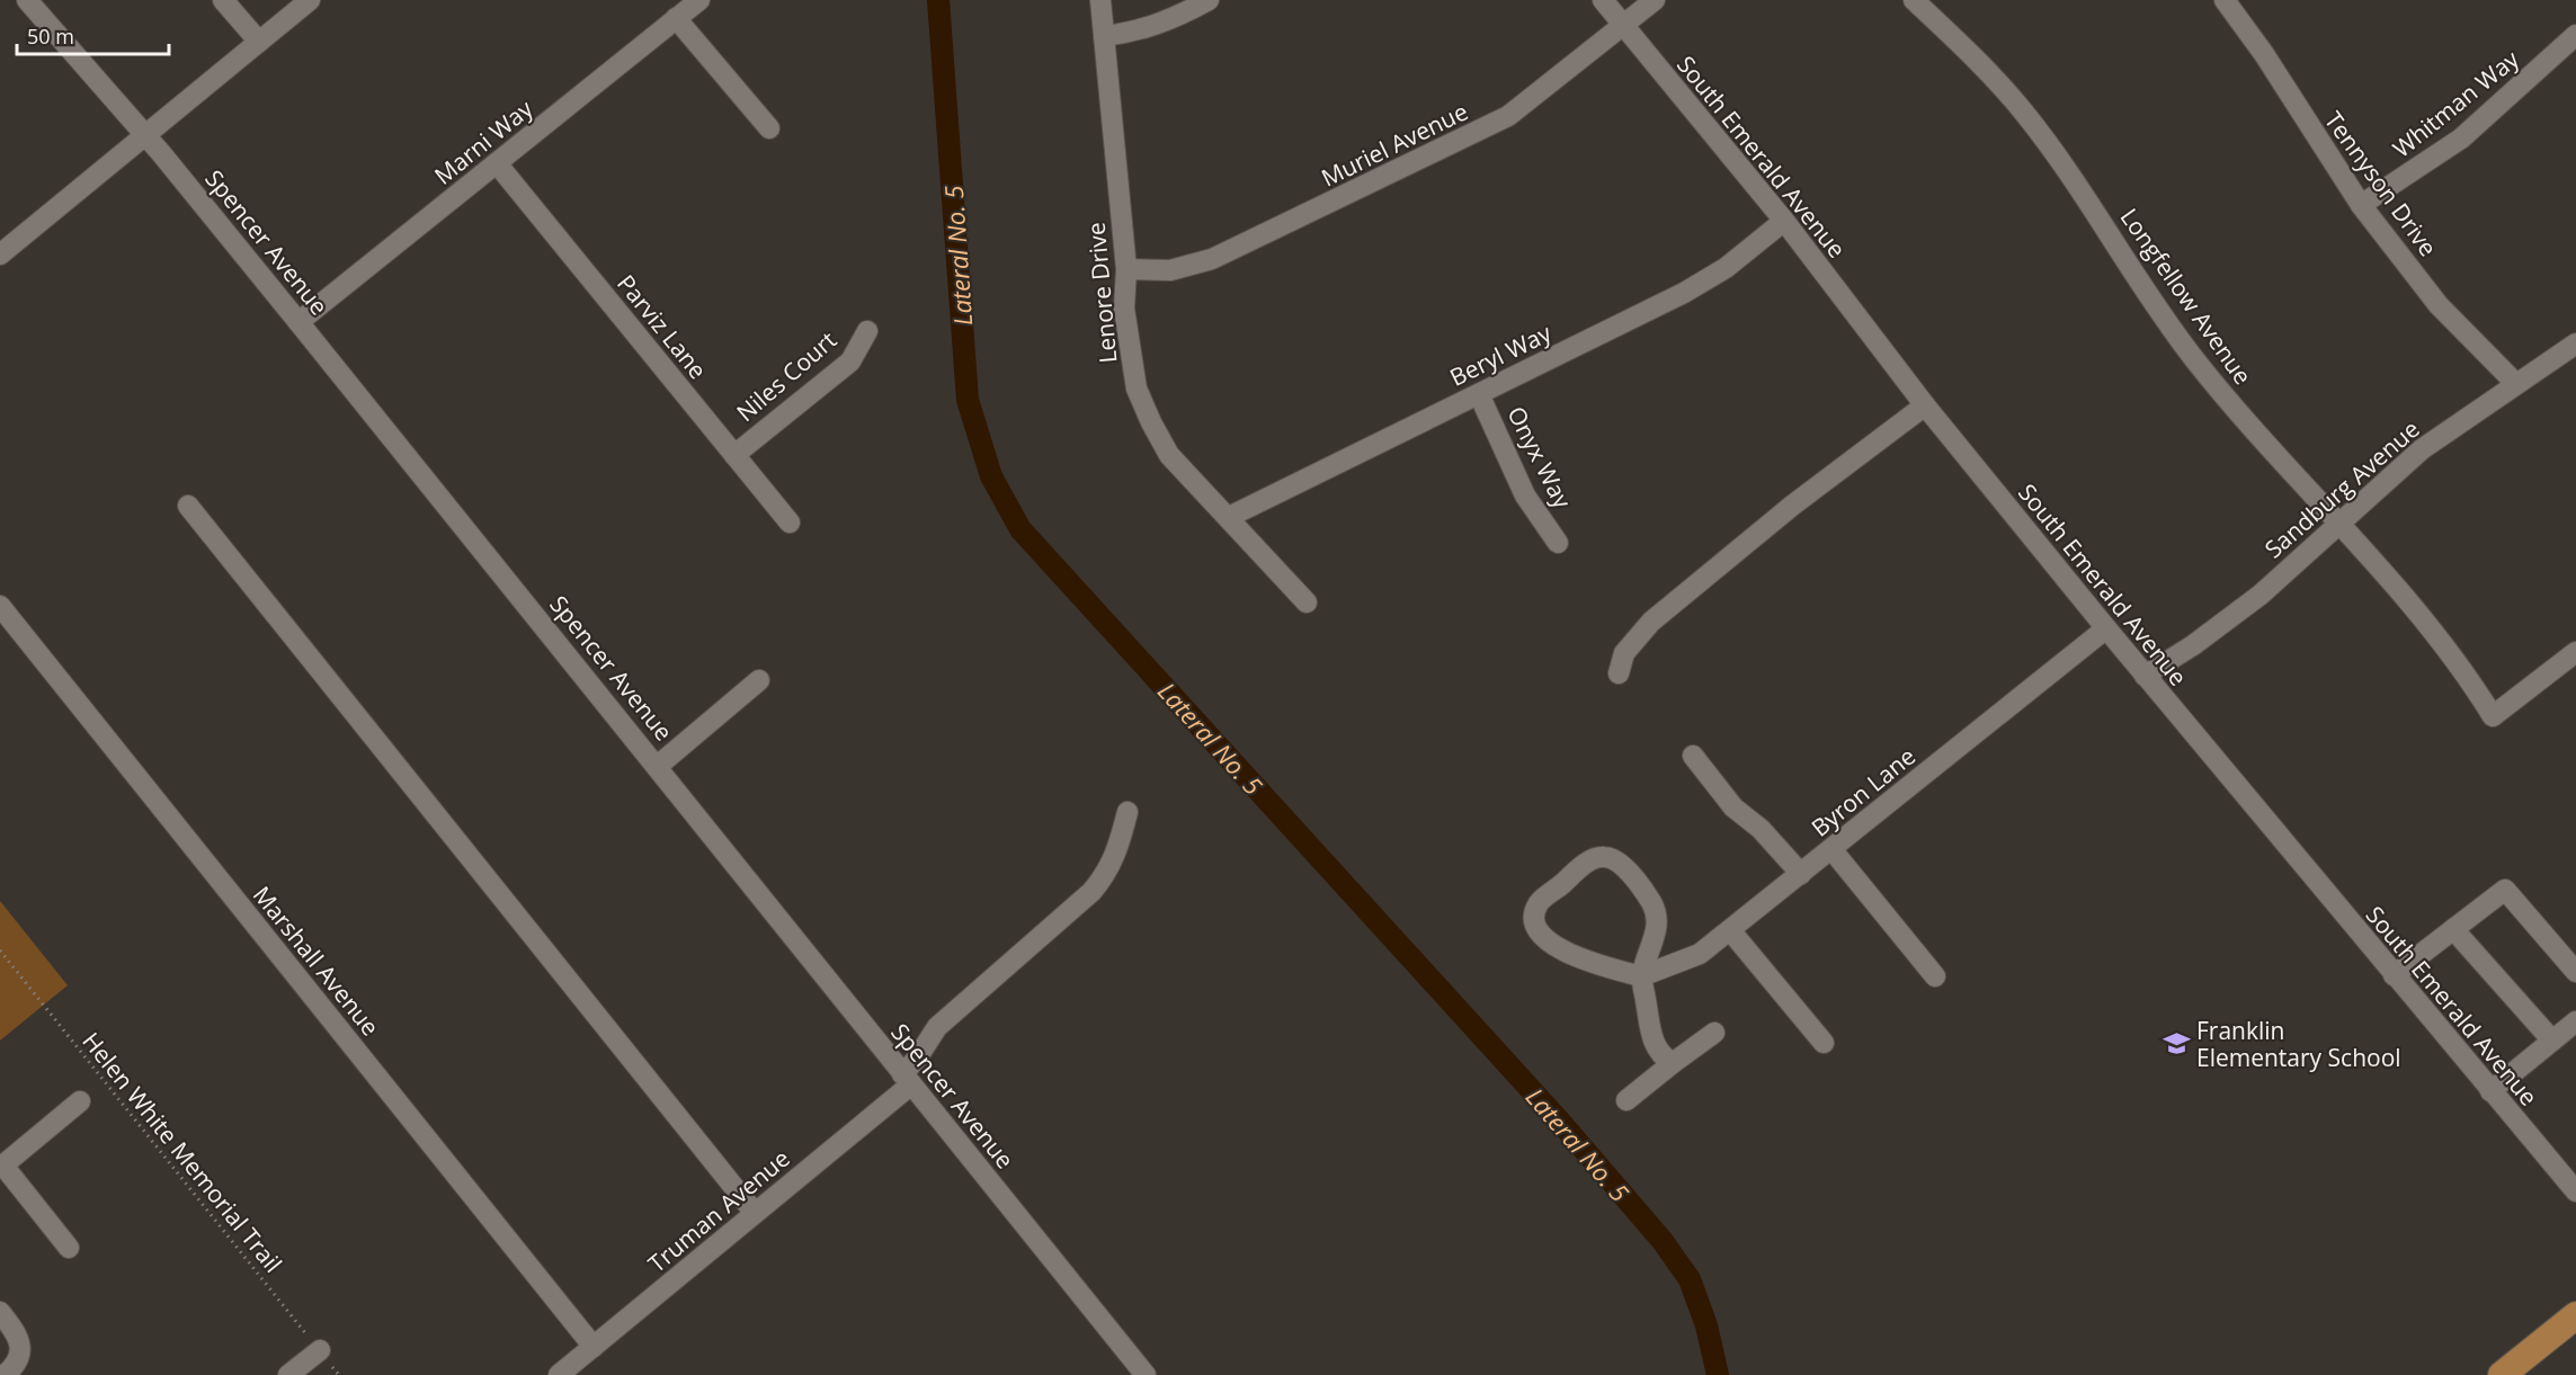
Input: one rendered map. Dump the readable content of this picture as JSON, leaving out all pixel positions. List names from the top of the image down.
{
  "streets": {
    "street": [
      "Whitman Way",
      "Marni Way",
      "Muriel Avenue",
      "South Emerald Avenue",
      "Tennyson Drive",
      "Spencer Avenue",
      "Lenore Drive",
      "Longfellow Avenue",
      "Parviz Lane",
      "Beryl Way",
      "Niles Court",
      "Onyx Way",
      "Sandburg Avenue",
      "Byron Lane",
      "Marshall Avenue",
      "Truman Avenue"
    ],
    "path": ["Helen White Memorial Trail"]
  },
  "crossings": [
    ["Whitman Way", "Tennyson Drive"],
    ["Marni Way", "Spencer Avenue"],
    ["Marni Way", "Parviz Lane"],
    ["Muriel Avenue", "South Emerald Avenue"],
    ["Muriel Avenue", "Lenore Drive"],
    ["South Emerald Avenue", "Beryl Way"],
    ["South Emerald Avenue", "Sandburg Avenue"],
    ["South Emerald Avenue", "Byron Lane"],
    ["Tennyson Drive", "Sandburg Avenue"],
    ["Spencer Avenue", "Truman Avenue"],
    ["Lenore Drive", "Beryl Way"],
    ["Longfellow Avenue", "Sandburg Avenue"],
    ["Parviz Lane", "Niles Court"],
    ["Beryl Way", "Onyx Way"],
    ["Marshall Avenue", "Truman Avenue"]
  ],
  "water": ["Lateral No. 5"],
  "places": {
    "school or university": ["Franklin Elementary School"]
  },
  "scale_bar": "50 m"
}
